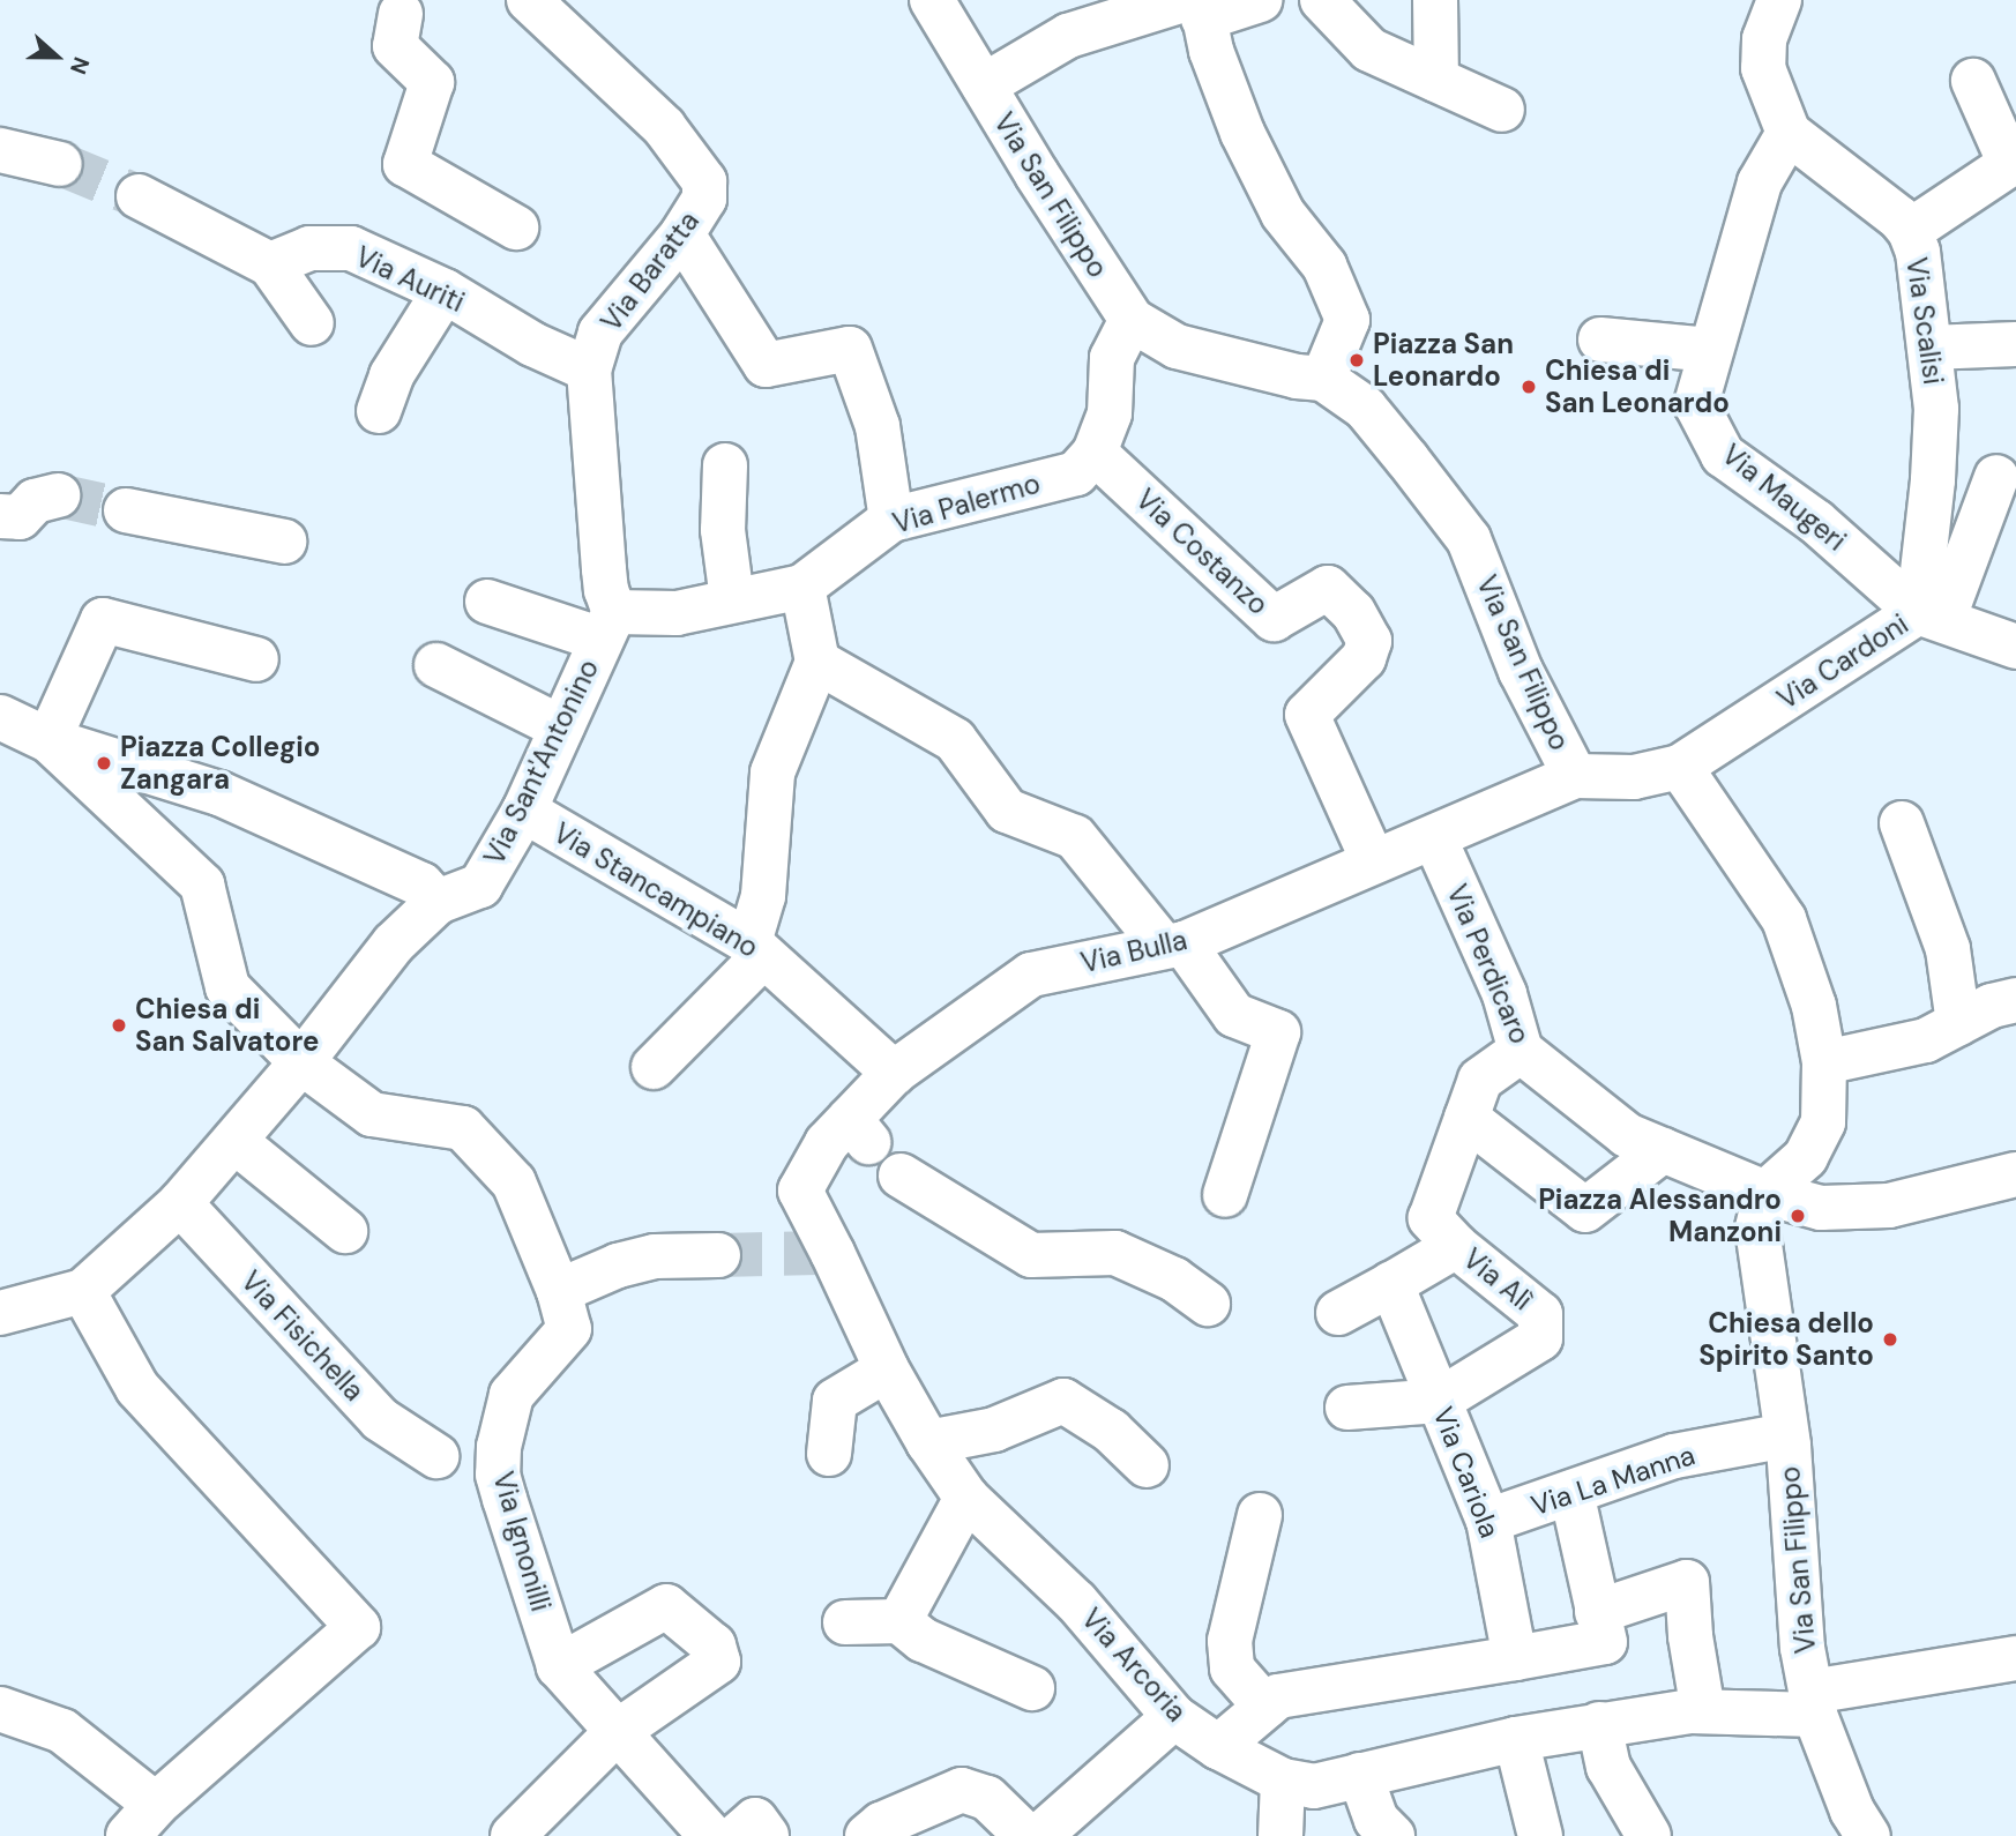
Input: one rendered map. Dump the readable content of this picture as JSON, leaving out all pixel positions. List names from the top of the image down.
{
  "streets": {
    "street": [
      "Via San Filippo",
      "Via Baratta",
      "Via Auriti",
      "Via Scalisi",
      "Via Maugeri",
      "Via Palermo",
      "Via Costanzo",
      "Via Cardoni",
      "Via Sant'Antonino",
      "Via Stancampiano",
      "Via Bulla",
      "Via Perdicaro",
      "Via Alì",
      "Via Fisichella",
      "Via Cariola",
      "Via La Manna",
      "Via Ignonilli",
      "Via Arcoria"
    ]
  },
  "crossings": [
    ["Via San Filippo", "Via Cardoni"],
    ["Via San Filippo", "Via Bulla"],
    ["Via San Filippo", "Via Perdicaro"],
    ["Via San Filippo", "Via La Manna"],
    ["Via San Filippo", "Via Arcoria"],
    ["Via Baratta", "Via Auriti"],
    ["Via Baratta", "Via Palermo"],
    ["Via Baratta", "Via Sant'Antonino"],
    ["Via Scalisi", "Via Maugeri"],
    ["Via Scalisi", "Via Cardoni"],
    ["Via Maugeri", "Via Cardoni"],
    ["Via Palermo", "Via Costanzo"],
    ["Via Palermo", "Via Sant'Antonino"],
    ["Via Costanzo", "Via Bulla"],
    ["Via Sant'Antonino", "Via Stancampiano"],
    ["Via Sant'Antonino", "Via Fisichella"],
    ["Via Sant'Antonino", "Via Ignonilli"],
    ["Via Stancampiano", "Via Bulla"],
    ["Via Bulla", "Via Perdicaro"],
    ["Via Bulla", "Via Arcoria"],
    ["Via Alì", "Via Cariola"],
    ["Via Cariola", "Via La Manna"]
  ],
  "places": [
    "Piazza San Leonardo",
    "Chiesa di San Leonardo",
    "Piazza Collegio Zangara",
    "Chiesa di San Salvatore",
    "Piazza Alessandro Manzoni",
    "Chiesa dello Spirito Santo"
  ],
  "north": "right"
}
